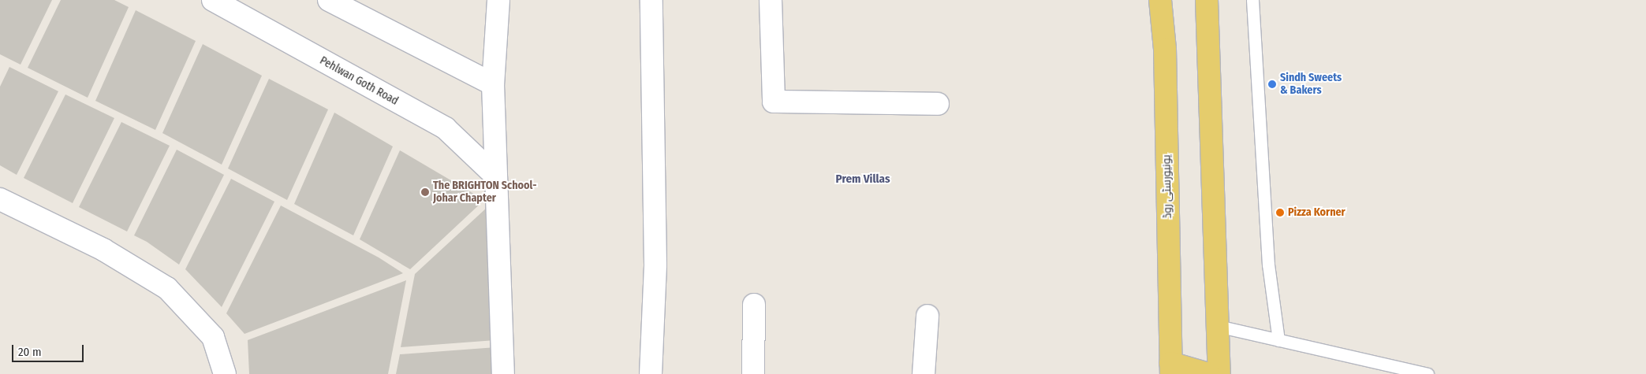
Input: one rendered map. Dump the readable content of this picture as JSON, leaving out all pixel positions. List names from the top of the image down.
{
  "streets": {
    "main road": ["Pehlwan Goth Road", "یونیورسٹی روڈ"]
  },
  "districts": ["Prem Villas"],
  "places": ["Sindh Sweets & Bakers", "The BRIGHTON School- Johar Chapter", "Pizza Korner"],
  "scale_bar": "20 m"
}
